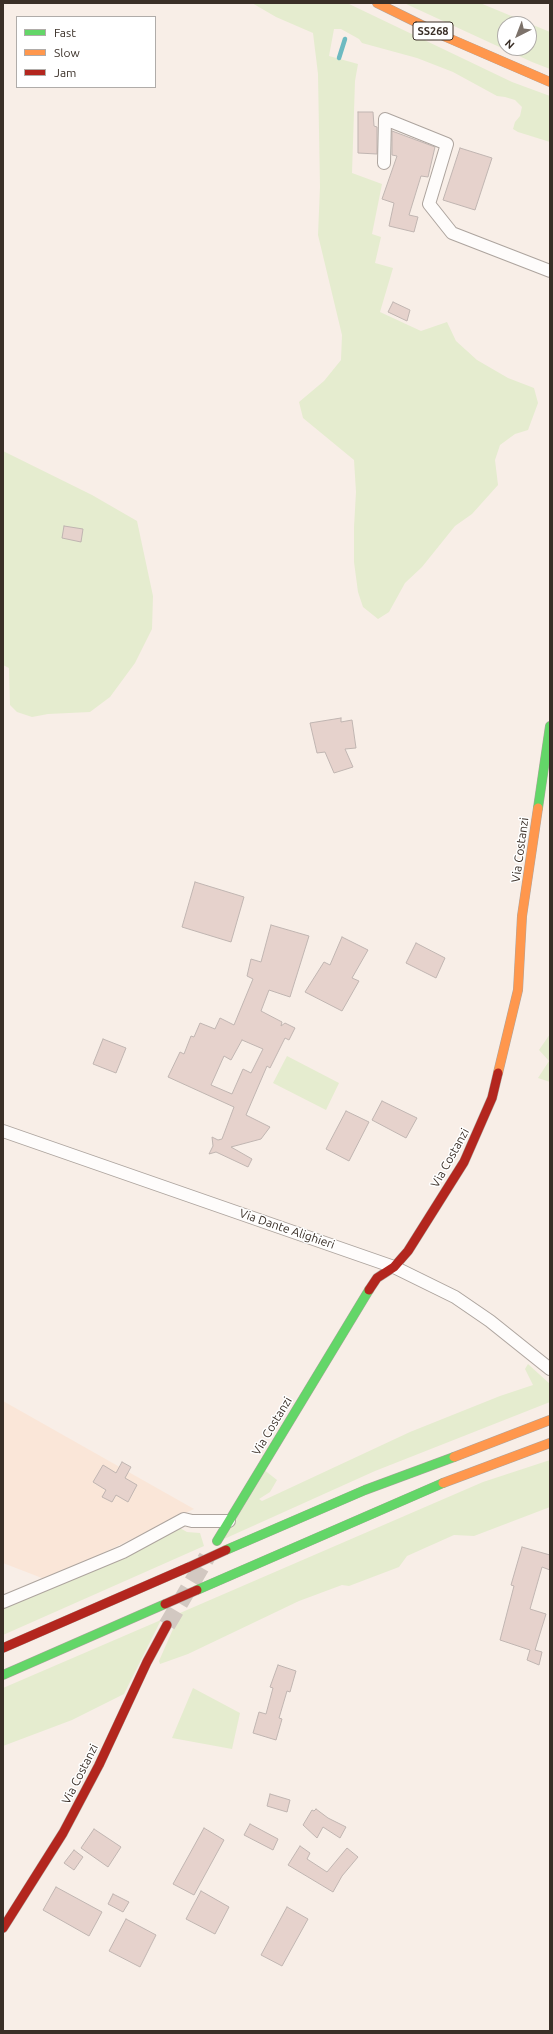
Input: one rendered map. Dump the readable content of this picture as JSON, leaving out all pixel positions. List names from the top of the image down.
{
  "streets": {
    "main road": ["SS268", "Via Costanzi"],
    "street": ["Via Dante Alighieri"]
  },
  "crossings": [
    ["Via Costanzi", "Via Dante Alighieri"]
  ],
  "legend": ["Fast", "Slow", "Jam"],
  "north": "bottom left"
}
